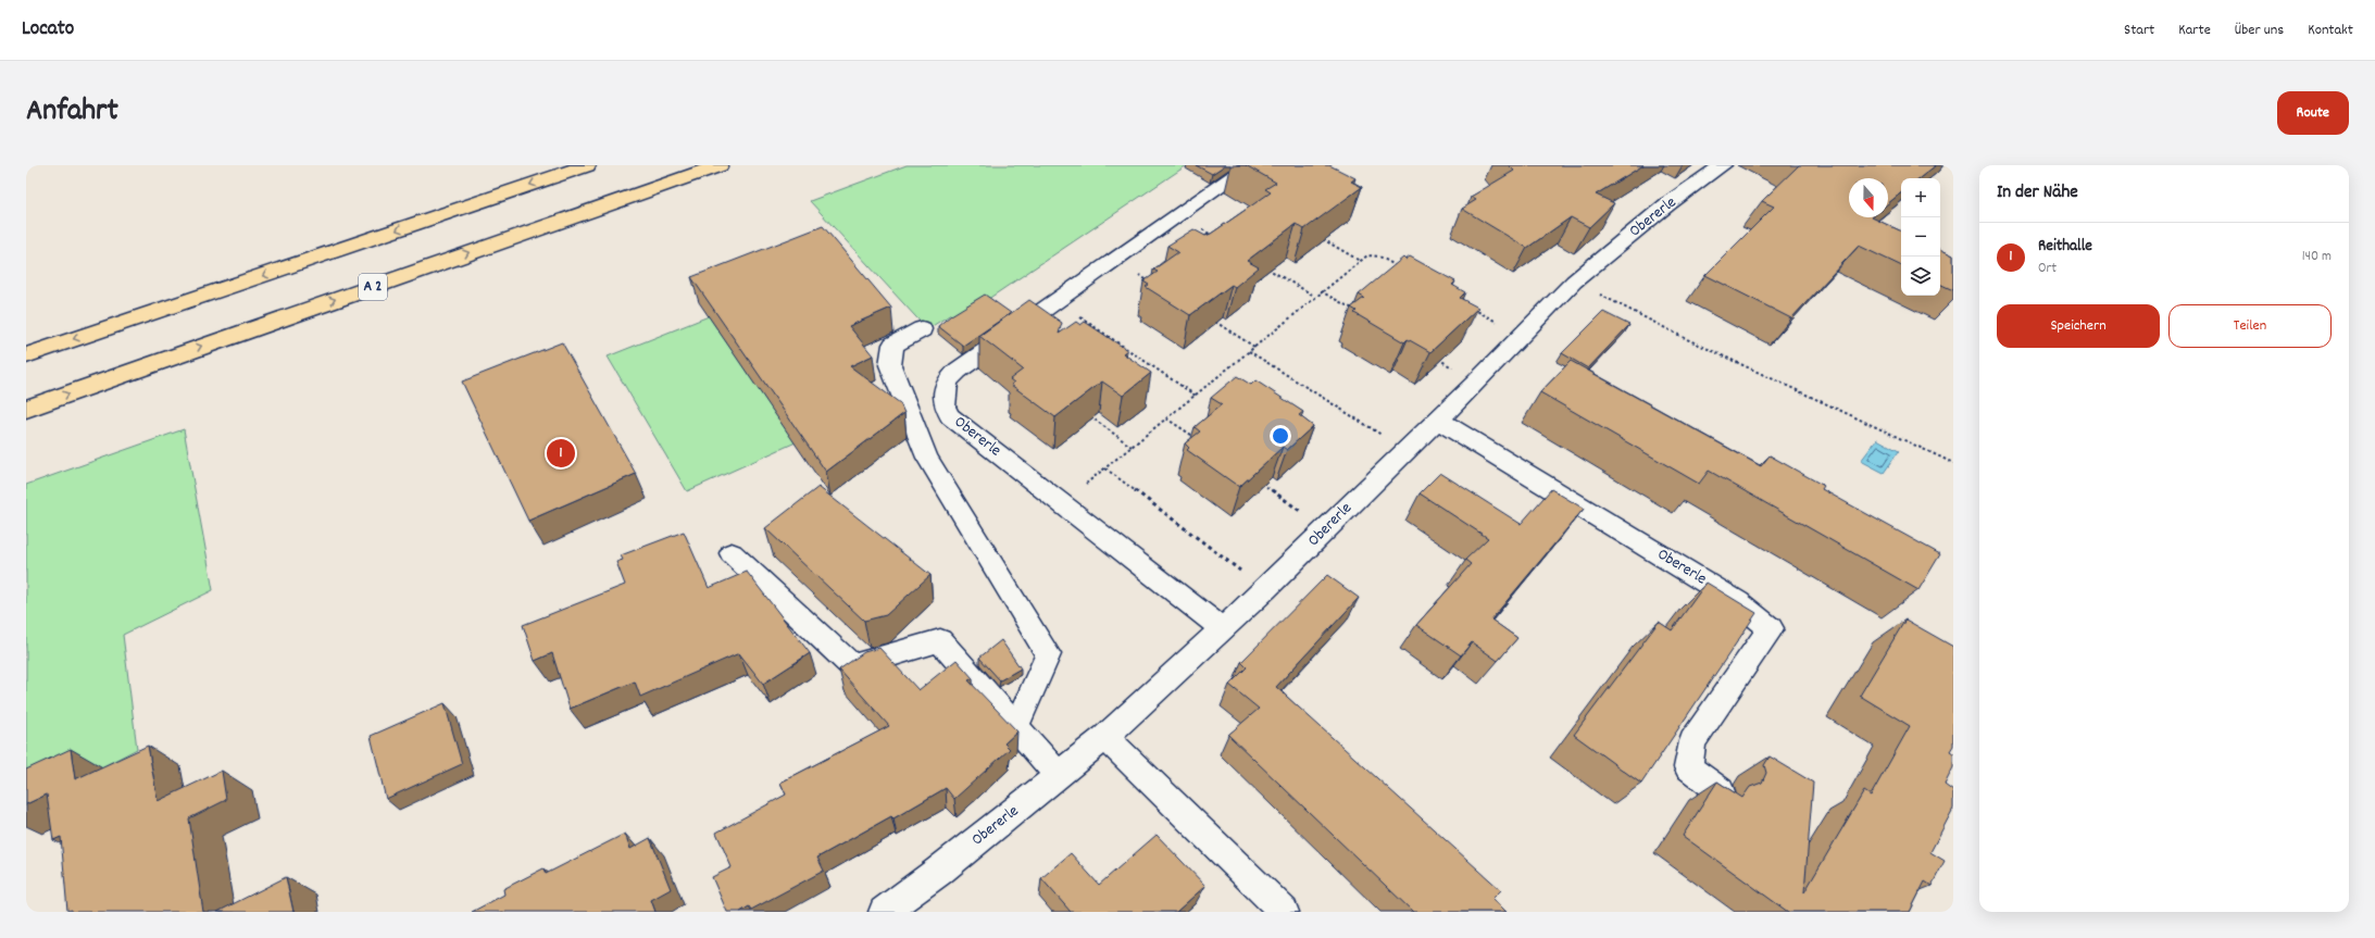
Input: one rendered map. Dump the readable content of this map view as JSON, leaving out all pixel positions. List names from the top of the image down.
{
  "streets": {
    "highway": ["A 2"],
    "street": ["Obererle"]
  },
  "north": "bottom",
  "page": {
    "header": "Locato",
    "nav": [
      "Start",
      "Karte",
      "Über uns",
      "Kontakt"
    ],
    "title": "Anfahrt",
    "buttons": [
      "Route",
      ["Speichern", "Teilen"]
    ],
    "heading": "In der Nähe",
    "map_buttons": ["+", "−"],
    "list": [
      {
        "mark": "1",
        "name": "Reithalle",
        "note": "Ort",
        "value": "140 m"
      }
    ],
    "pins": "1"
  }
}
